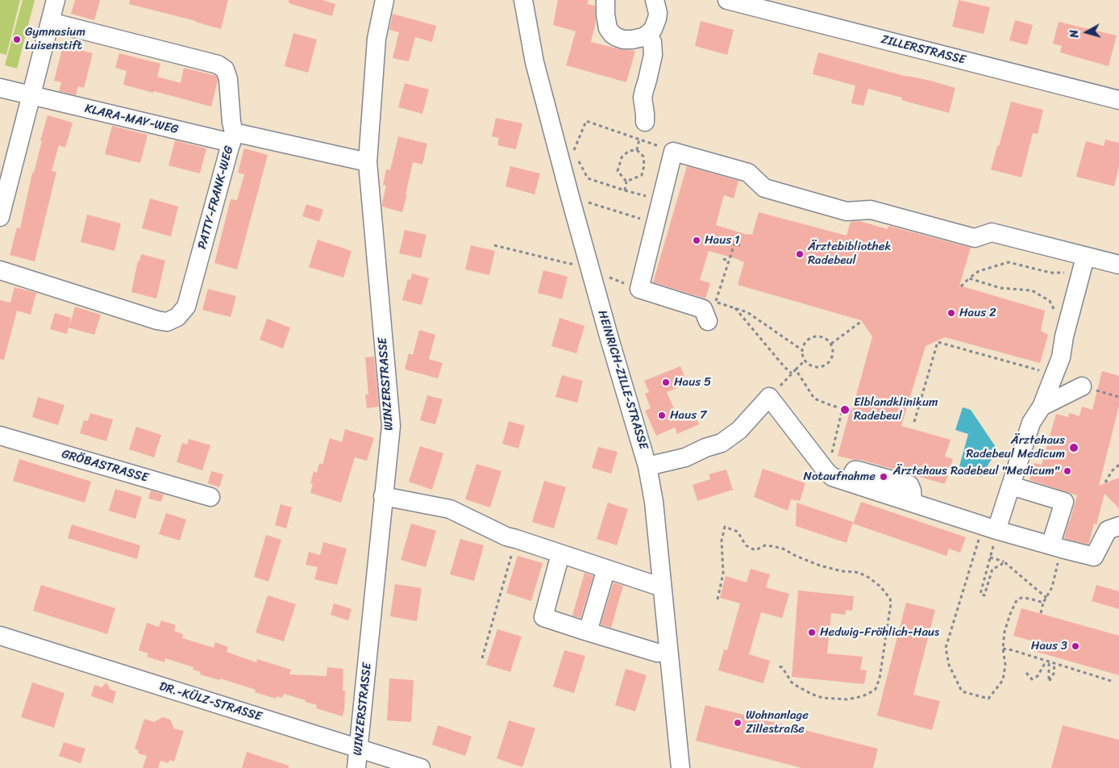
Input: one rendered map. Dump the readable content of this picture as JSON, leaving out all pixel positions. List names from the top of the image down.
{
  "streets": {
    "street": [
      "ZILLERSTRASSE",
      "KLARA-MAY-WEG",
      "PATTY-FRANK-WEG",
      "HEINRICH-ZILLE-STRASSE",
      "WINZERSTRASSE",
      "GRÖBASTRASSE",
      "DR.-KÜLZ-STRASSE"
    ]
  },
  "crossings": [
    ["KLARA-MAY-WEG", "PATTY-FRANK-WEG"],
    ["KLARA-MAY-WEG", "WINZERSTRASSE"],
    ["WINZERSTRASSE", "DR.-KÜLZ-STRASSE"]
  ],
  "places": [
    "Gymnasium Luisenstift",
    "Haus 1",
    "Ärztebibliothek Radebeul",
    "Haus 2",
    "Haus 5",
    "Elblandklinikum Radebeul",
    "Haus 7",
    "Ärztehaus Radebeul Medicum",
    "Ärztehaus Radebeul \"Medicum\"",
    "Notaufnahme",
    "Hedwig-Fröhlich-Haus",
    "Haus 3",
    "Wohnanlage Zillestraße"
  ],
  "north": "left"
}
